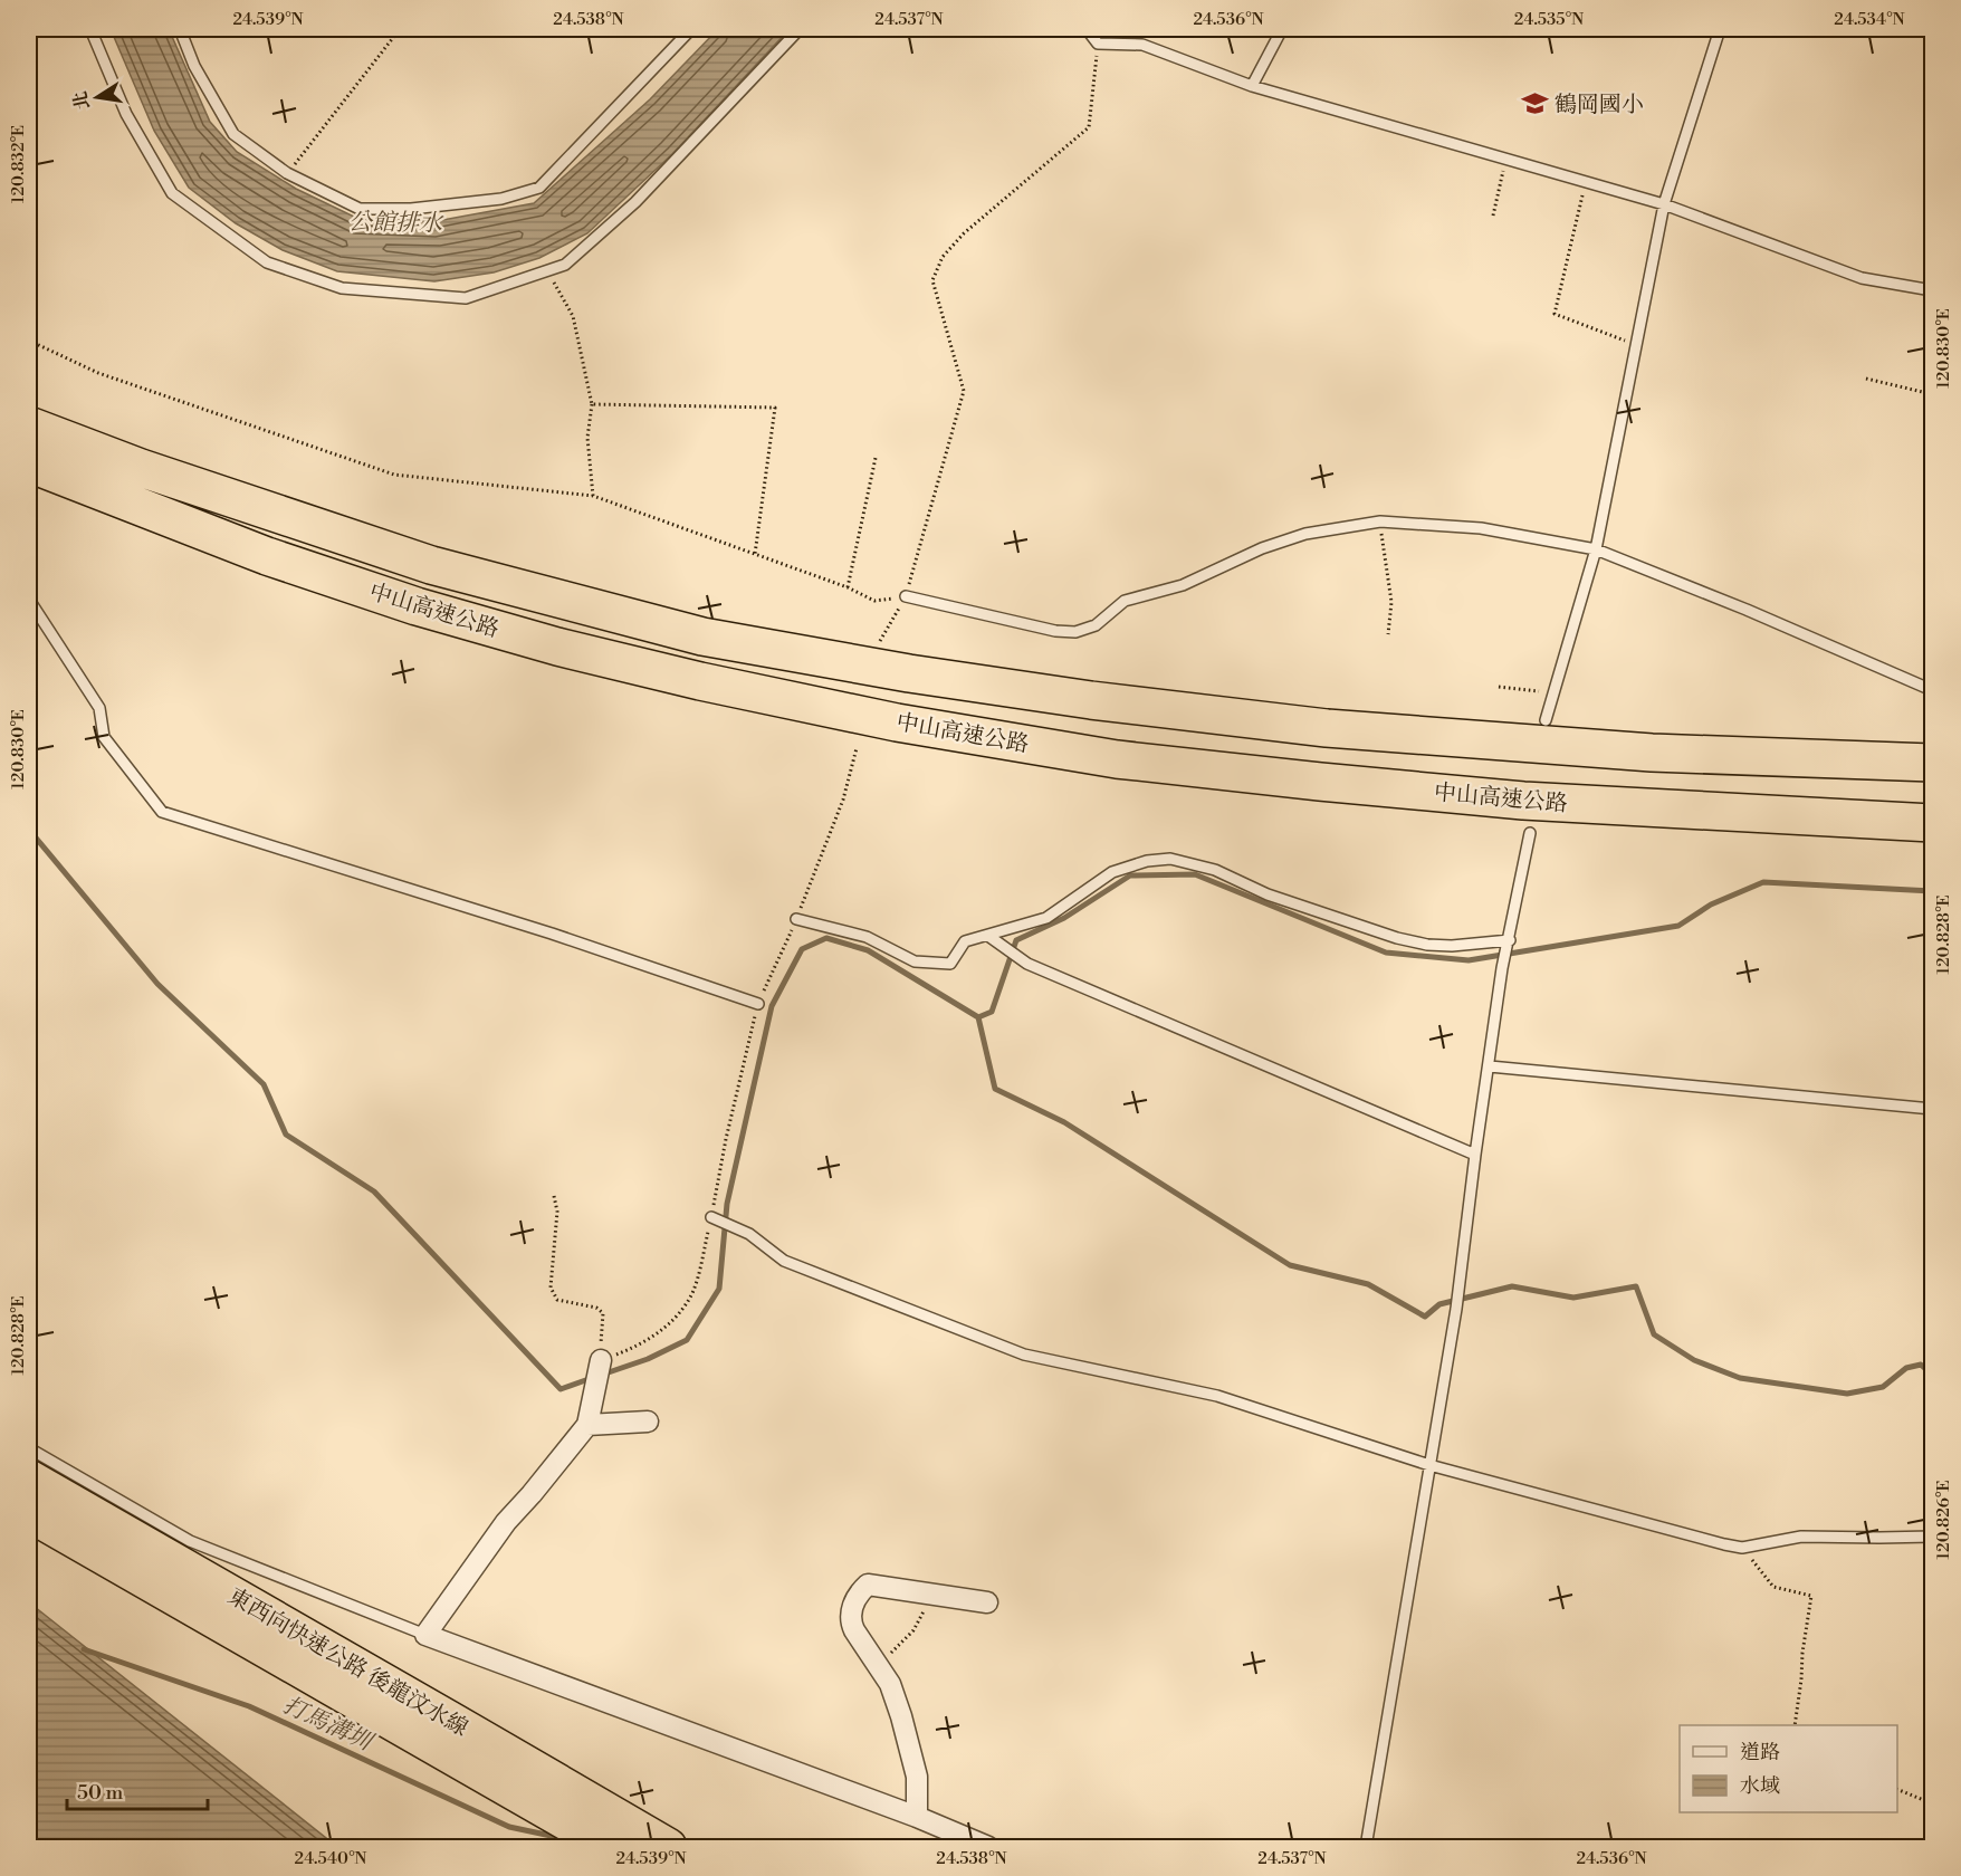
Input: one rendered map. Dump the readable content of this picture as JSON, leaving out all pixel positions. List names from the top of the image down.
{
  "streets": {
    "highway": ["中山高速公路", "東西向快速公路 後龍汶水線"]
  },
  "water": ["公館排水", "打馬溝圳"],
  "places": {
    "school or university": ["鶴岡國小"]
  },
  "legend": ["道路", "水域"],
  "scale_bar": "50 m",
  "north": "left",
  "coordinates": [
    "24.539°N",
    "24.538°N",
    "24.537°N",
    "24.536°N",
    "24.535°N",
    "24.534°N",
    "120.832°E",
    "120.830°E",
    "120.828°E",
    "120.826°E",
    "24.540°N"
  ]
}
